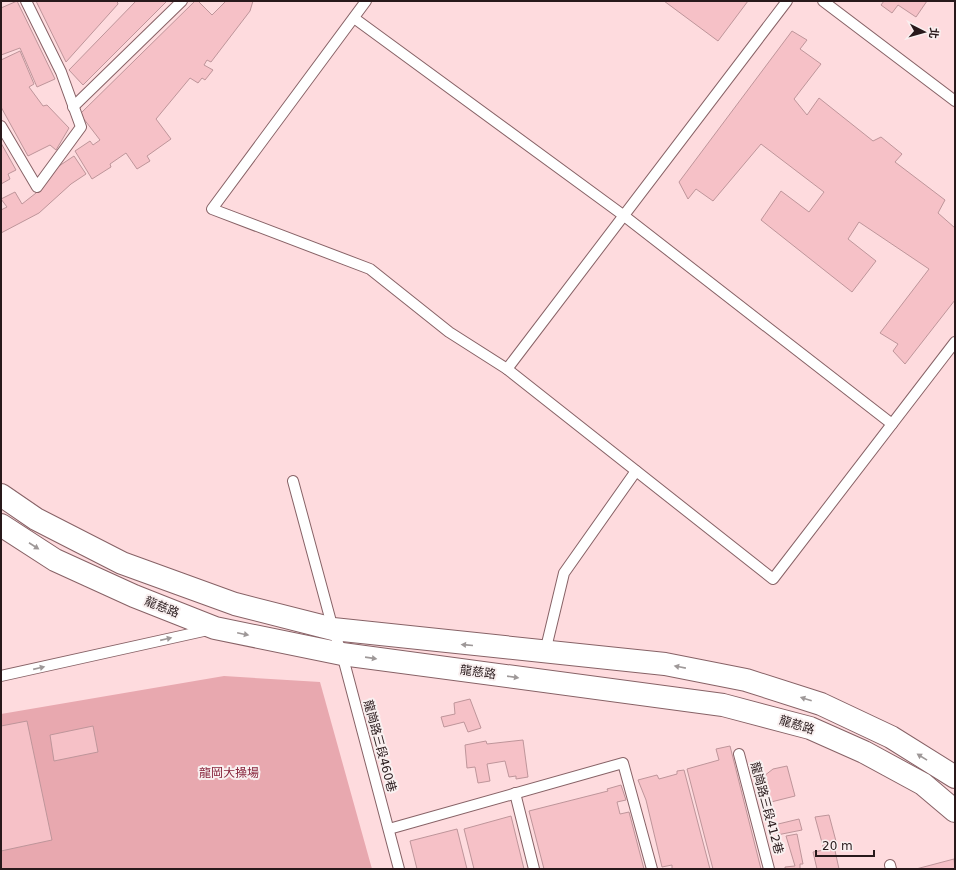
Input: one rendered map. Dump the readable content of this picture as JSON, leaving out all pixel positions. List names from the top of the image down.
{
  "streets": {
    "street": ["龍慈路"],
    "lane": ["龍崗路三段460巷", "龍崗路三段412巷"]
  },
  "crossings": [
    ["龍慈路", "龍崗路三段460巷"]
  ],
  "parks": ["龍岡大操場"],
  "scale_bar": "20 m",
  "north": "right"
}
